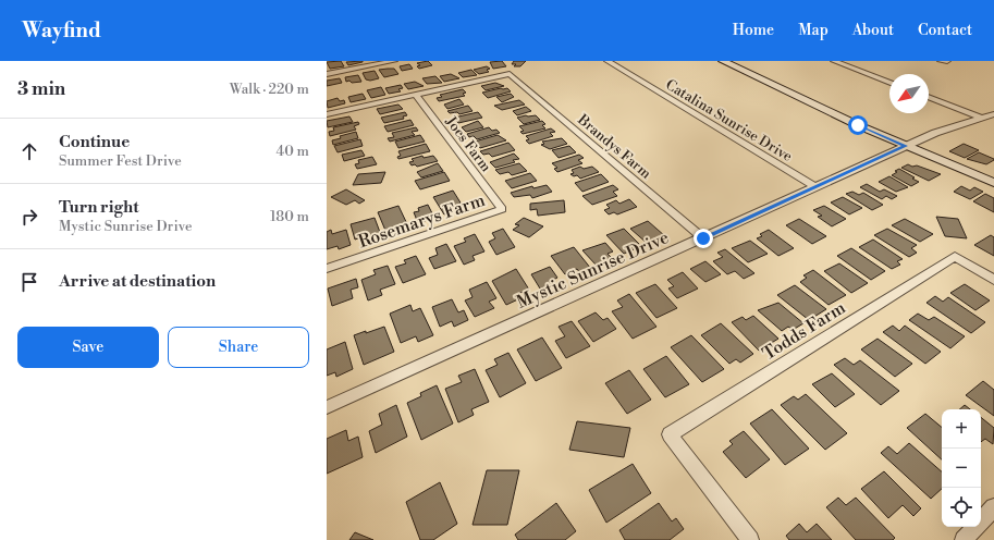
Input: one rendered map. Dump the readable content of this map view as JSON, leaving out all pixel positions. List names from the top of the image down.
{
  "streets": {
    "street": [
      "Catalina Sunrise Drive",
      "Joes Farm",
      "Brandys Farm",
      "Rosemarys Farm",
      "Mystic Sunrise Drive",
      "Todds Farm"
    ]
  },
  "crossings": [
    ["Catalina Sunrise Drive", "Mystic Sunrise Drive"],
    ["Joes Farm", "Brandys Farm"],
    ["Joes Farm", "Rosemarys Farm"],
    ["Brandys Farm", "Mystic Sunrise Drive"]
  ],
  "north": "bottom left",
  "page": {
    "header": "Wayfind",
    "nav": [
      "Home",
      "Map",
      "About",
      "Contact"
    ],
    "heading": ["3 min", "Walk · 220 m"],
    "list": [
      ["Continue", "Summer Fest Drive", "40 m"],
      ["Turn right", "Mystic Sunrise Drive", "180 m"],
      "Arrive at destination"
    ],
    "buttons": ["Save", "Share"],
    "map_buttons": ["+", "−"]
  }
}
